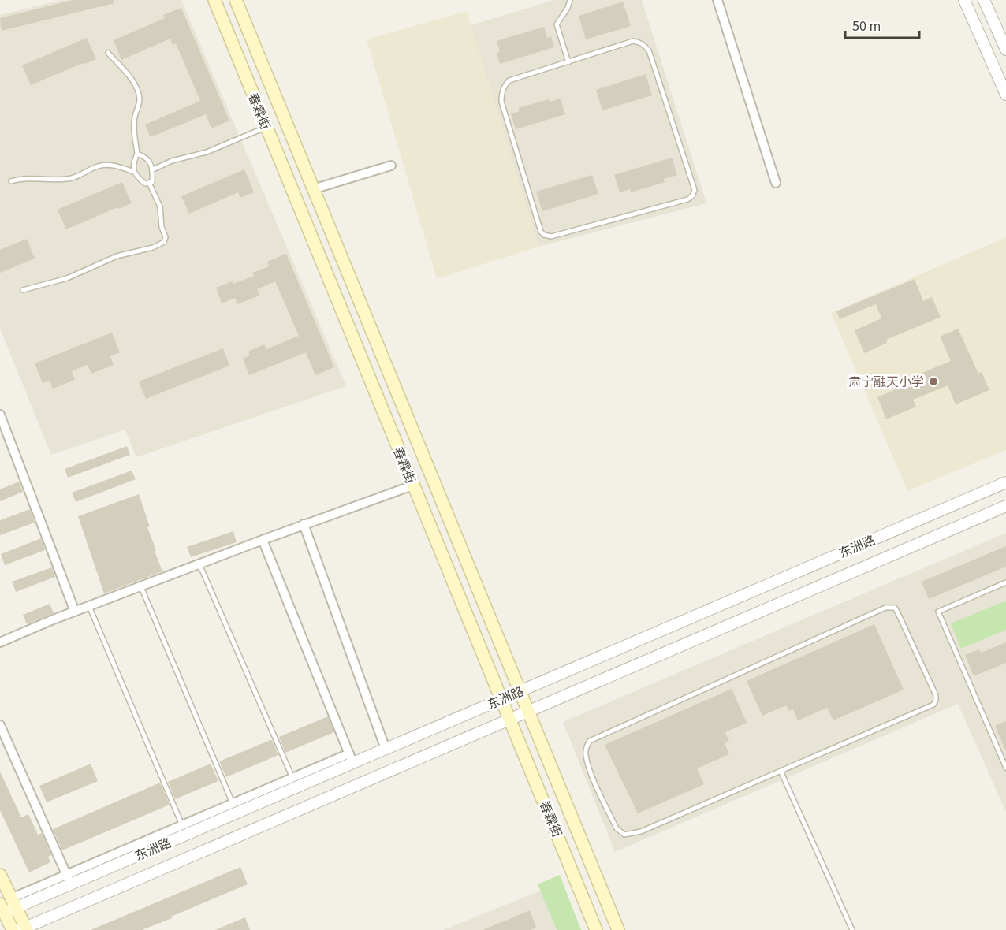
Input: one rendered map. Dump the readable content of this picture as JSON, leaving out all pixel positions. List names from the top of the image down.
{
  "streets": {
    "main road": ["春霖街"],
    "street": ["东洲路"]
  },
  "crossings": [
    ["春霖街", "东洲路"]
  ],
  "places": ["肃宁融天小学"],
  "scale_bar": "50 m"
}
